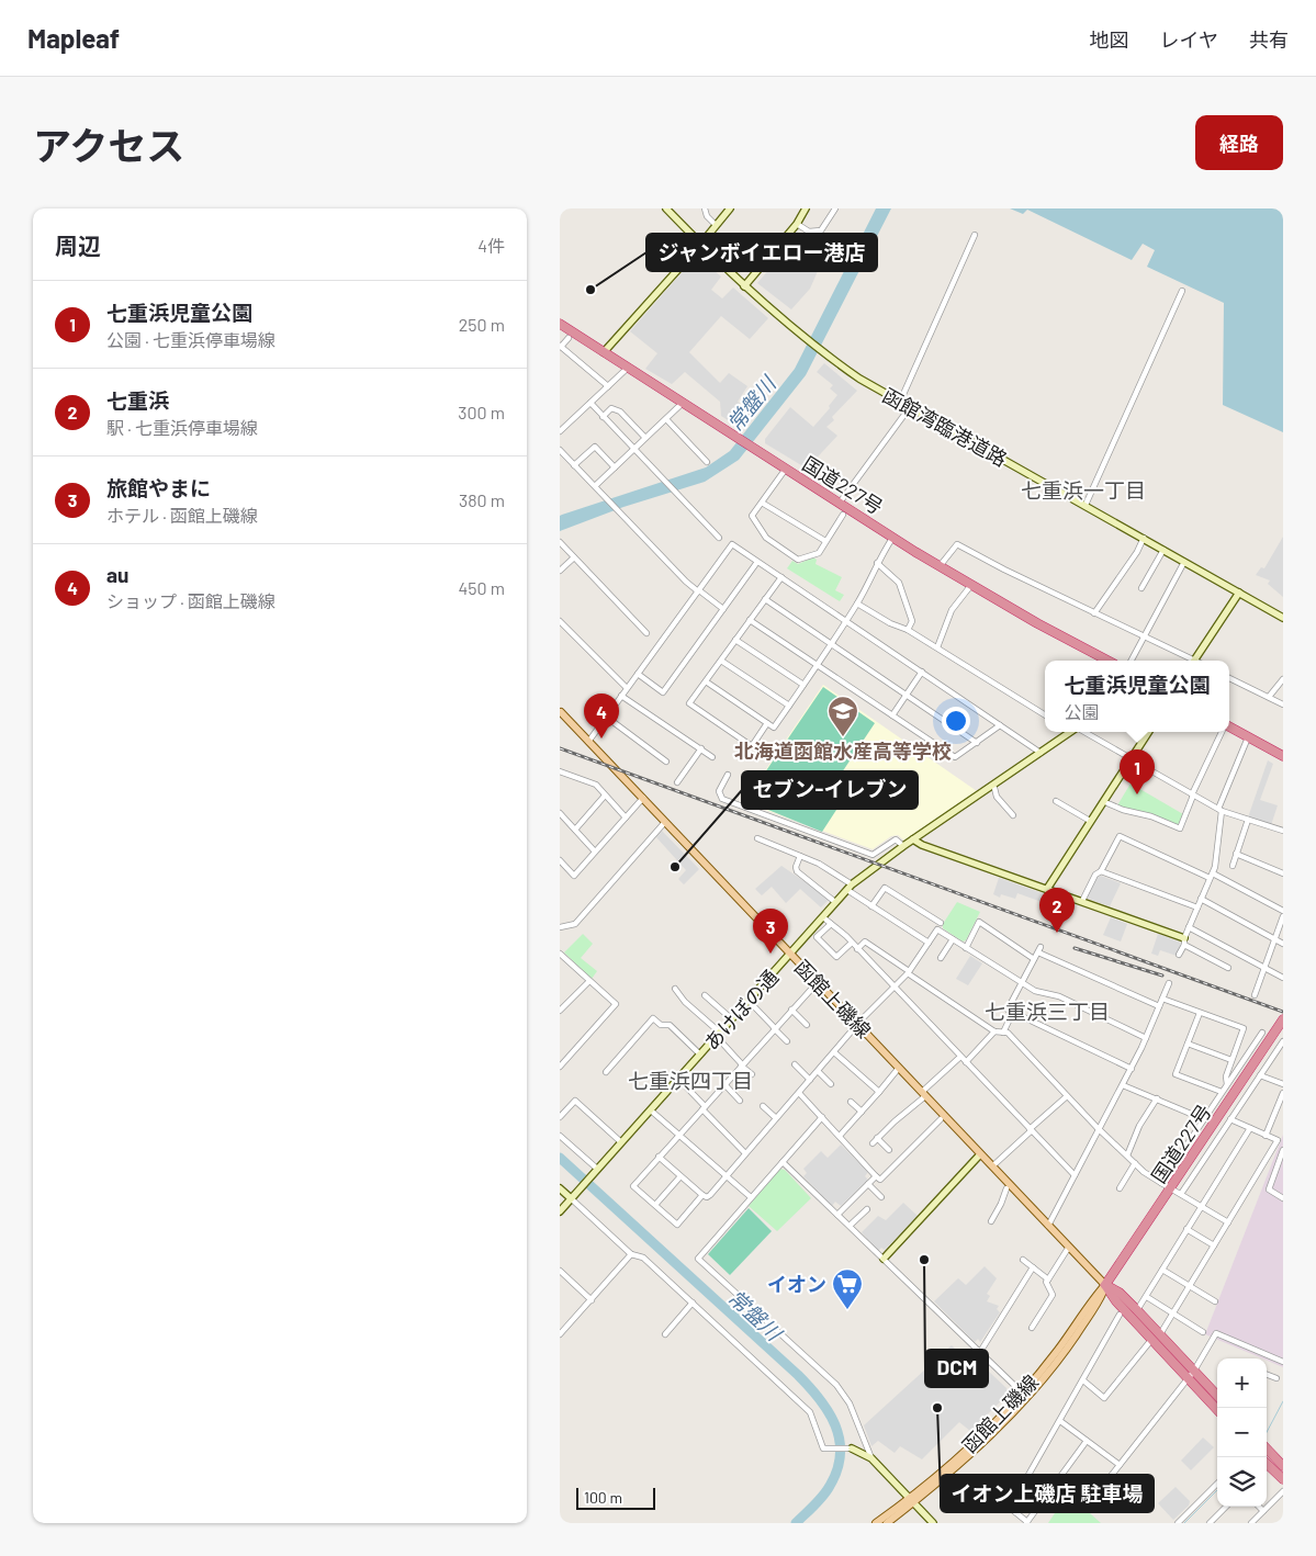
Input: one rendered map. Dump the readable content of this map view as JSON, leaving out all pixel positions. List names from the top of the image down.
{
  "streets": {
    "highway": ["国道227号"],
    "main road": ["函館上磯線"],
    "street": ["函館湾臨港道路", "あけぼの通"]
  },
  "crossings": [
    ["国道227号", "函館上磯線"],
    ["函館上磯線", "あけぼの通"]
  ],
  "districts": ["七重浜一丁目", "七重浜三丁目", "七重浜四丁目"],
  "water": ["常盤川"],
  "places": {
    "other": [
      "ジャンボイエロー港店",
      "セブン-イレブン",
      "DCM",
      "イオン上磯店 駐車場"
    ],
    "school or university": ["北海道函館水産高等学校"],
    "supermarket": ["イオン"]
  },
  "scale_bar": "100 m",
  "page": {
    "header": "Mapleaf",
    "nav": ["地図", "レイヤ", "共有"],
    "title": "アクセス",
    "buttons": "経路",
    "heading": ["周辺", "4件"],
    "list": [
      {
        "mark": "1",
        "name": "七重浜児童公園",
        "note": "公園 · 七重浜停車場線",
        "value": "250 m"
      },
      {
        "mark": "2",
        "name": "七重浜",
        "note": "駅 · 七重浜停車場線",
        "value": "300 m"
      },
      {
        "mark": "3",
        "name": "旅館やまに",
        "note": "ホテル · 函館上磯線",
        "value": "380 m"
      },
      {
        "mark": "4",
        "name": "au",
        "note": "ショップ · 函館上磯線",
        "value": "450 m"
      }
    ],
    "popup": ["七重浜児童公園", "公園"],
    "pins": [
      "4",
      "1",
      "2",
      "3"
    ],
    "map_buttons": ["+", "−"],
    "scale": "100 m"
  }
}
